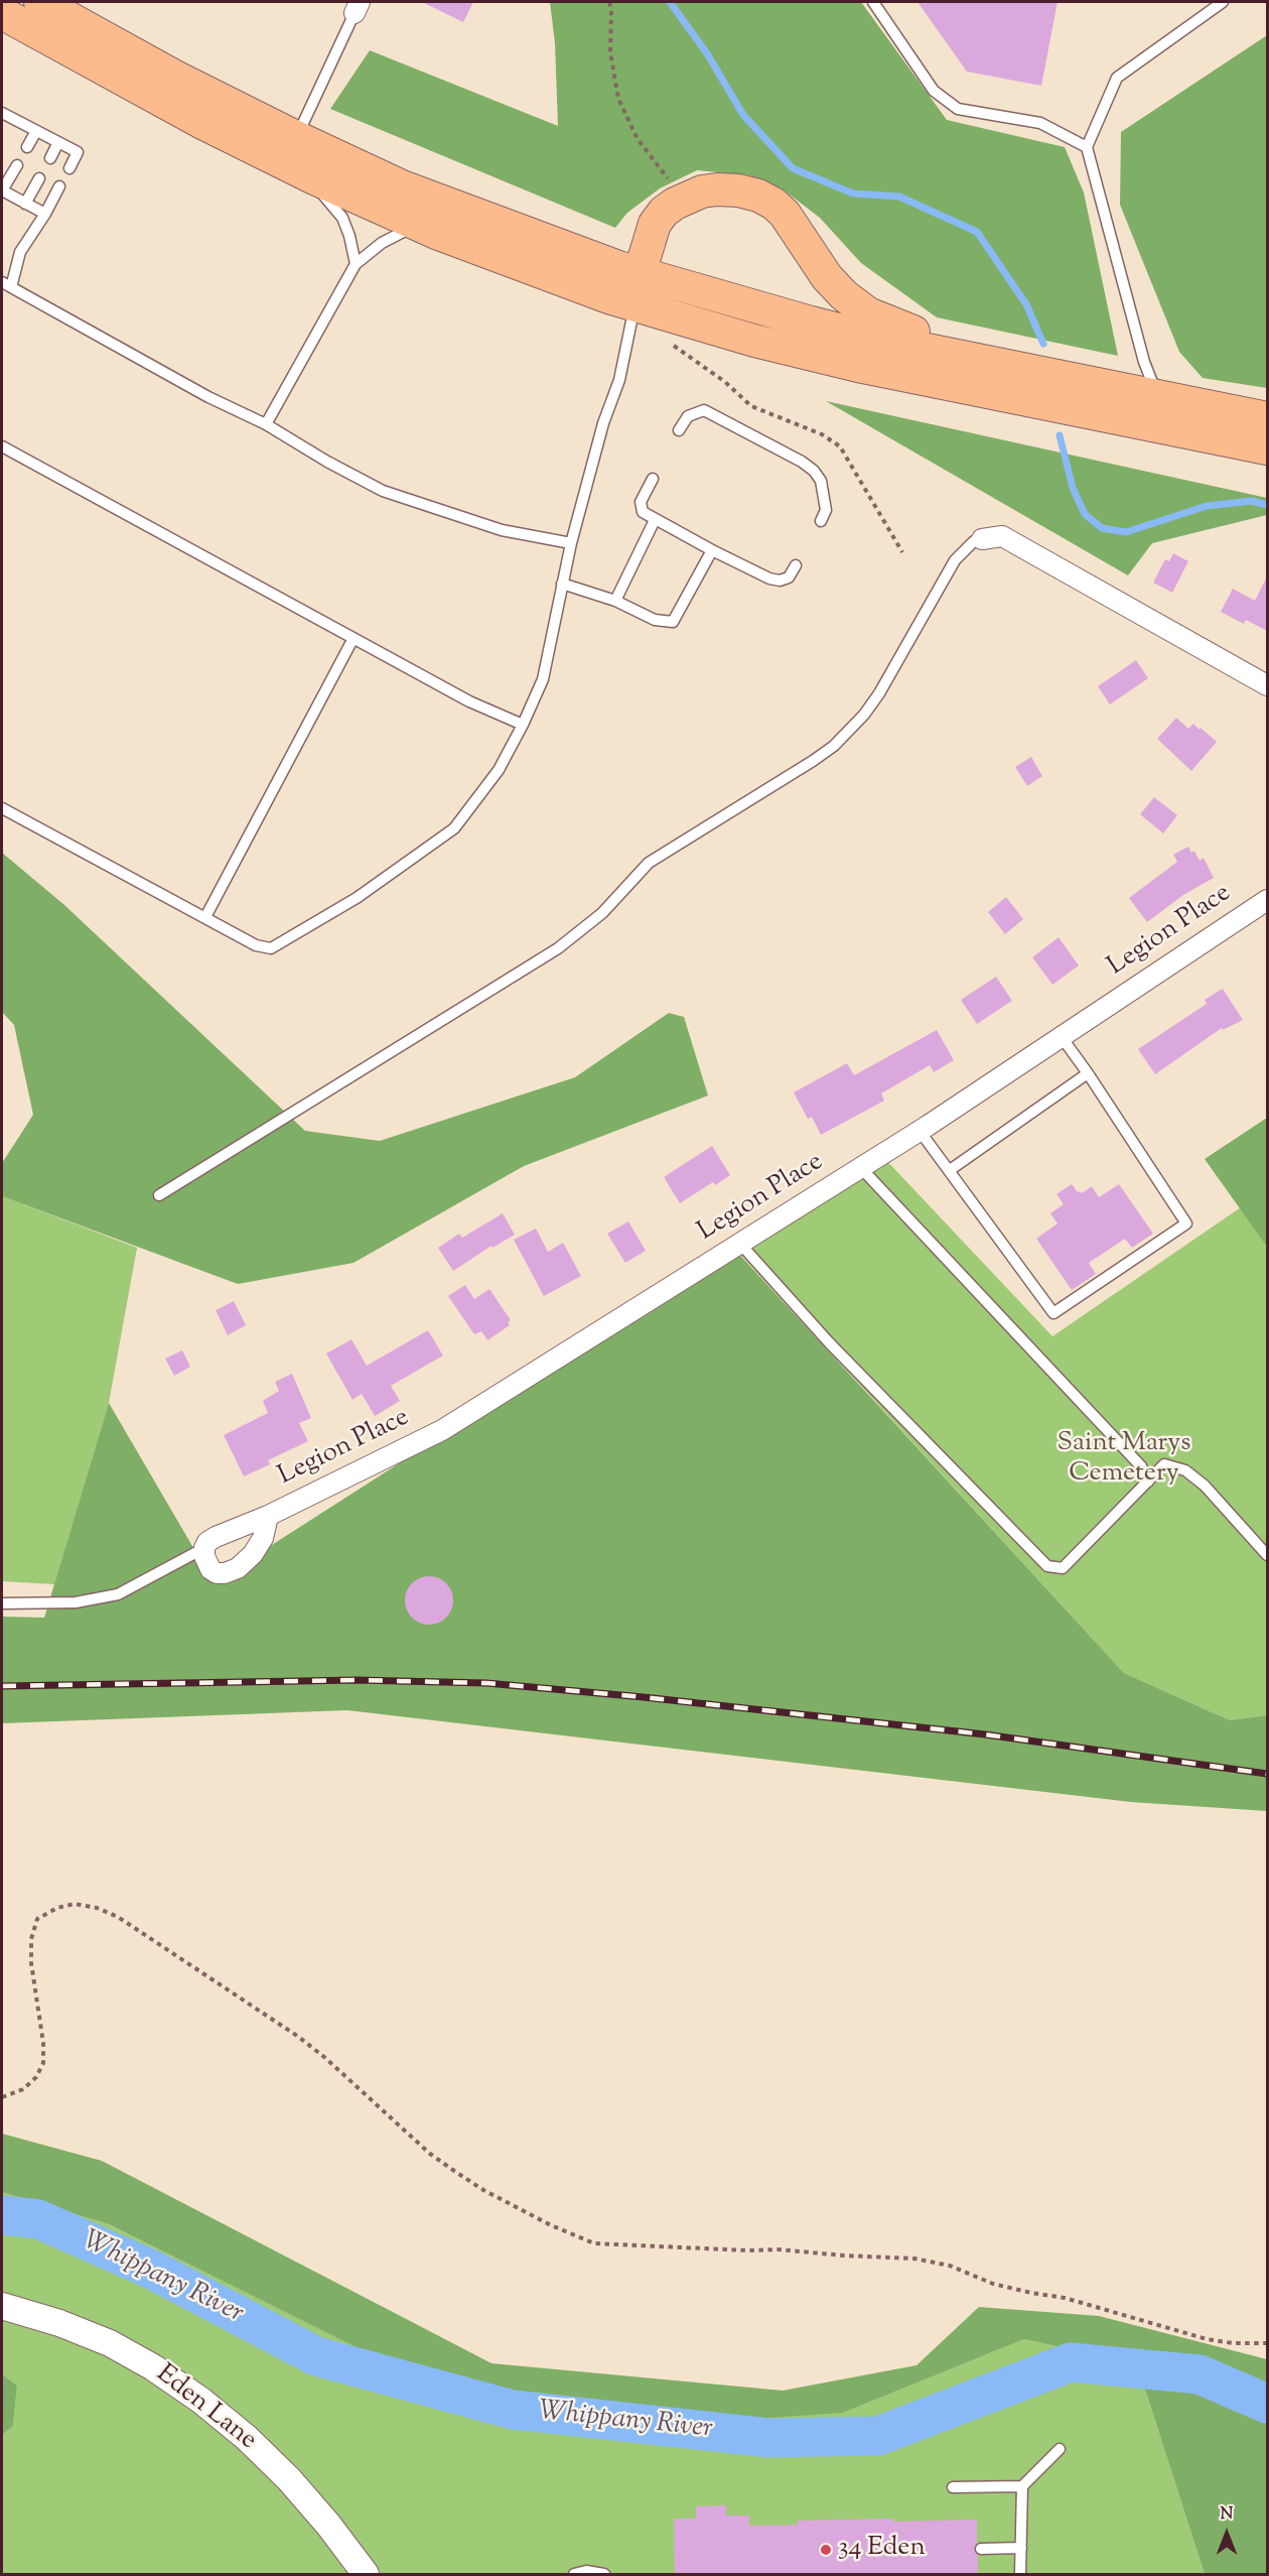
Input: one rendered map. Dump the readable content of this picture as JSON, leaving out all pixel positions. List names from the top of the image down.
{
  "streets": {
    "street": ["Legion Place", "Eden Lane"]
  },
  "water": ["Whippany River"],
  "parks": ["Saint Marys Cemetery"],
  "places": ["34 Eden"],
  "north": "top"
}
